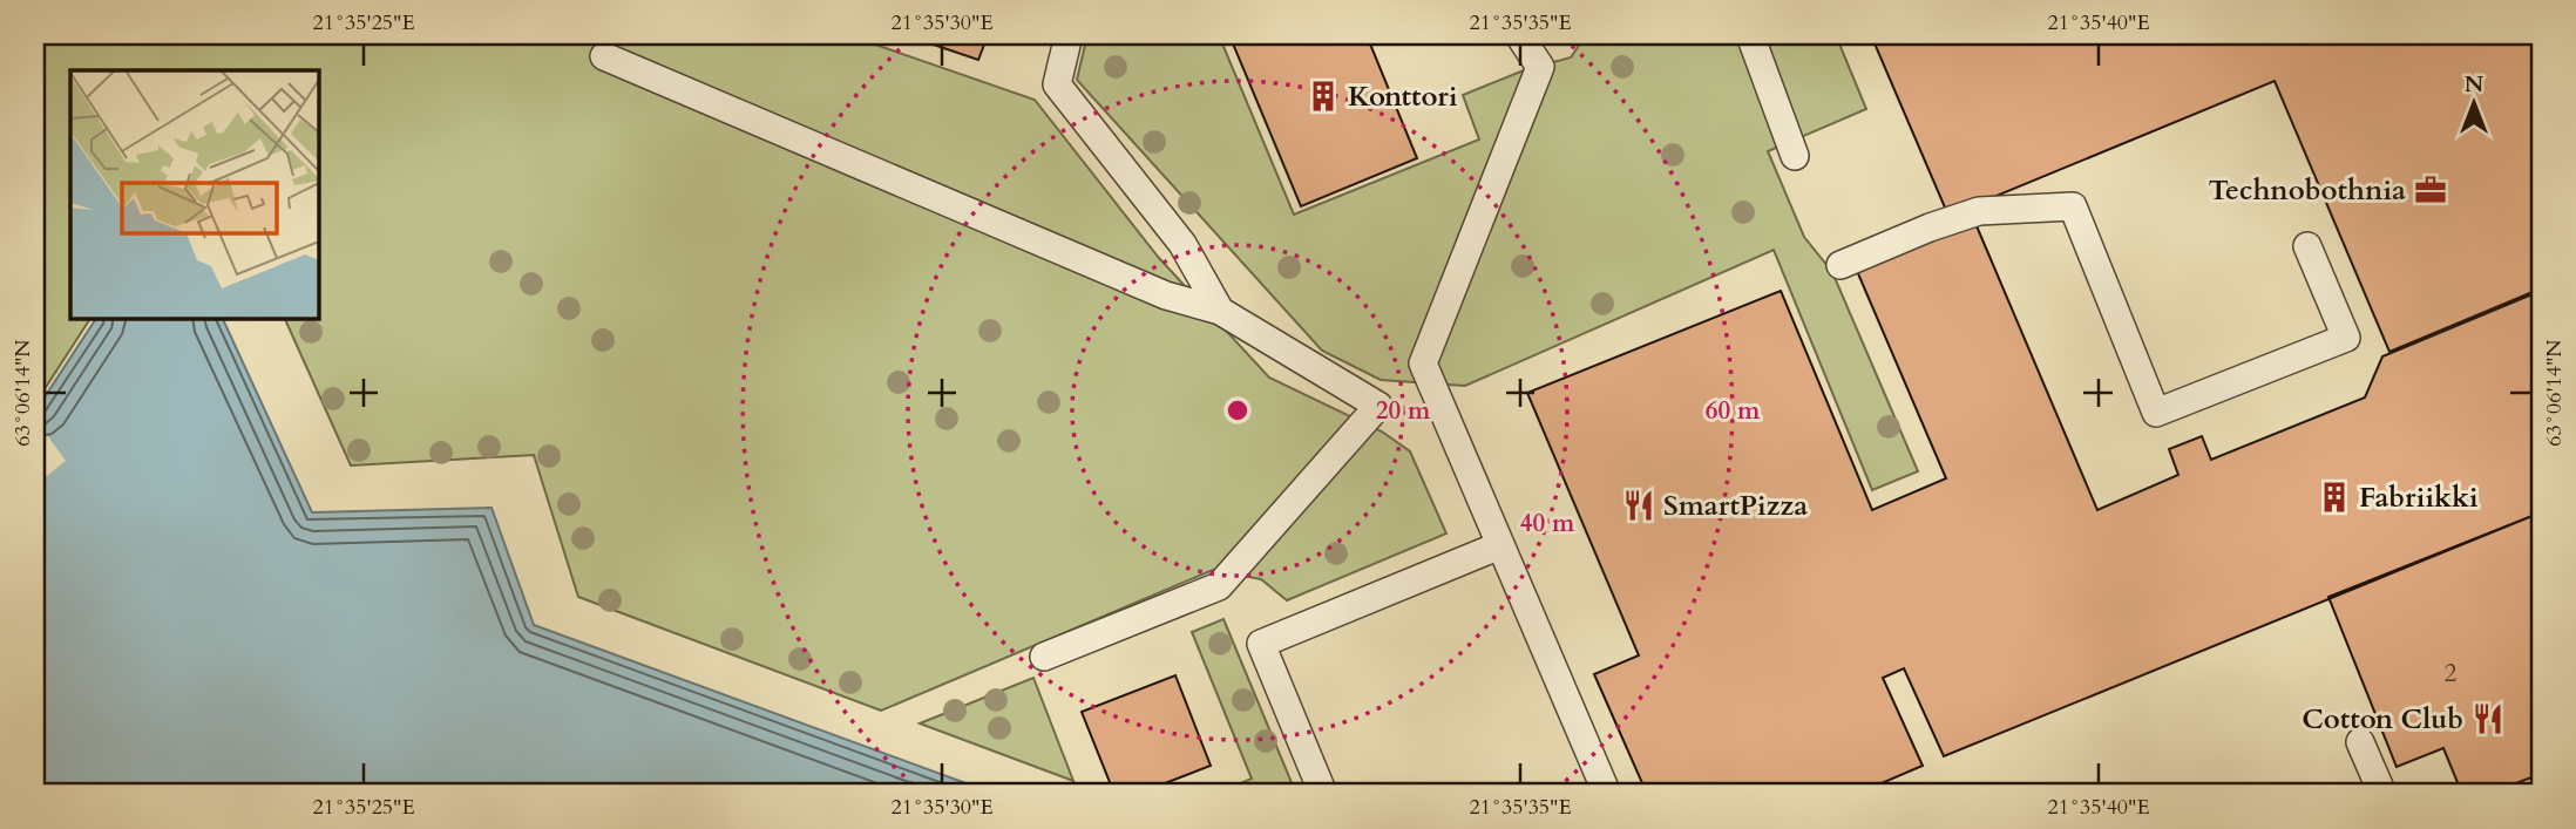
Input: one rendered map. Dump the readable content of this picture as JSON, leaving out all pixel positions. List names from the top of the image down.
{
  "places": {
    "building": ["Konttori", "Fabriikki"],
    "office": ["Technobothnia"],
    "restaurant": ["SmartPizza", "Cotton Club"]
  },
  "house_numbers": ["2"],
  "north": "top",
  "coordinates": [
    "21°35'25\"E",
    "21°35'30\"E",
    "21°35'35\"E",
    "21°35'40\"E",
    "63°06'14\"N"
  ],
  "rings": ["20 m", "60 m", "40 m"]
}
